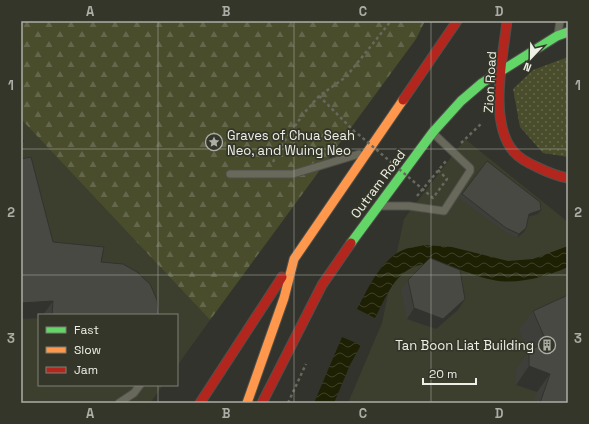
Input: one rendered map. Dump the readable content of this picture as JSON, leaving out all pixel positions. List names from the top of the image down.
{
  "streets": {
    "main road": ["Zion Road", "Outram Road"]
  },
  "crossings": [
    ["Zion Road", "Outram Road"]
  ],
  "places": {
    "place": ["Graves of Chua Seah Neo, and Wuing Neo"],
    "building": ["Tan Boon Liat Building"]
  },
  "legend": ["Fast", "Slow", "Jam"],
  "scale_bar": "20 m",
  "north": "bottom",
  "grid": {
    "columns": [
      "A",
      "B",
      "C",
      "D"
    ],
    "rows": ["1", "2", "3"]
  }
}
